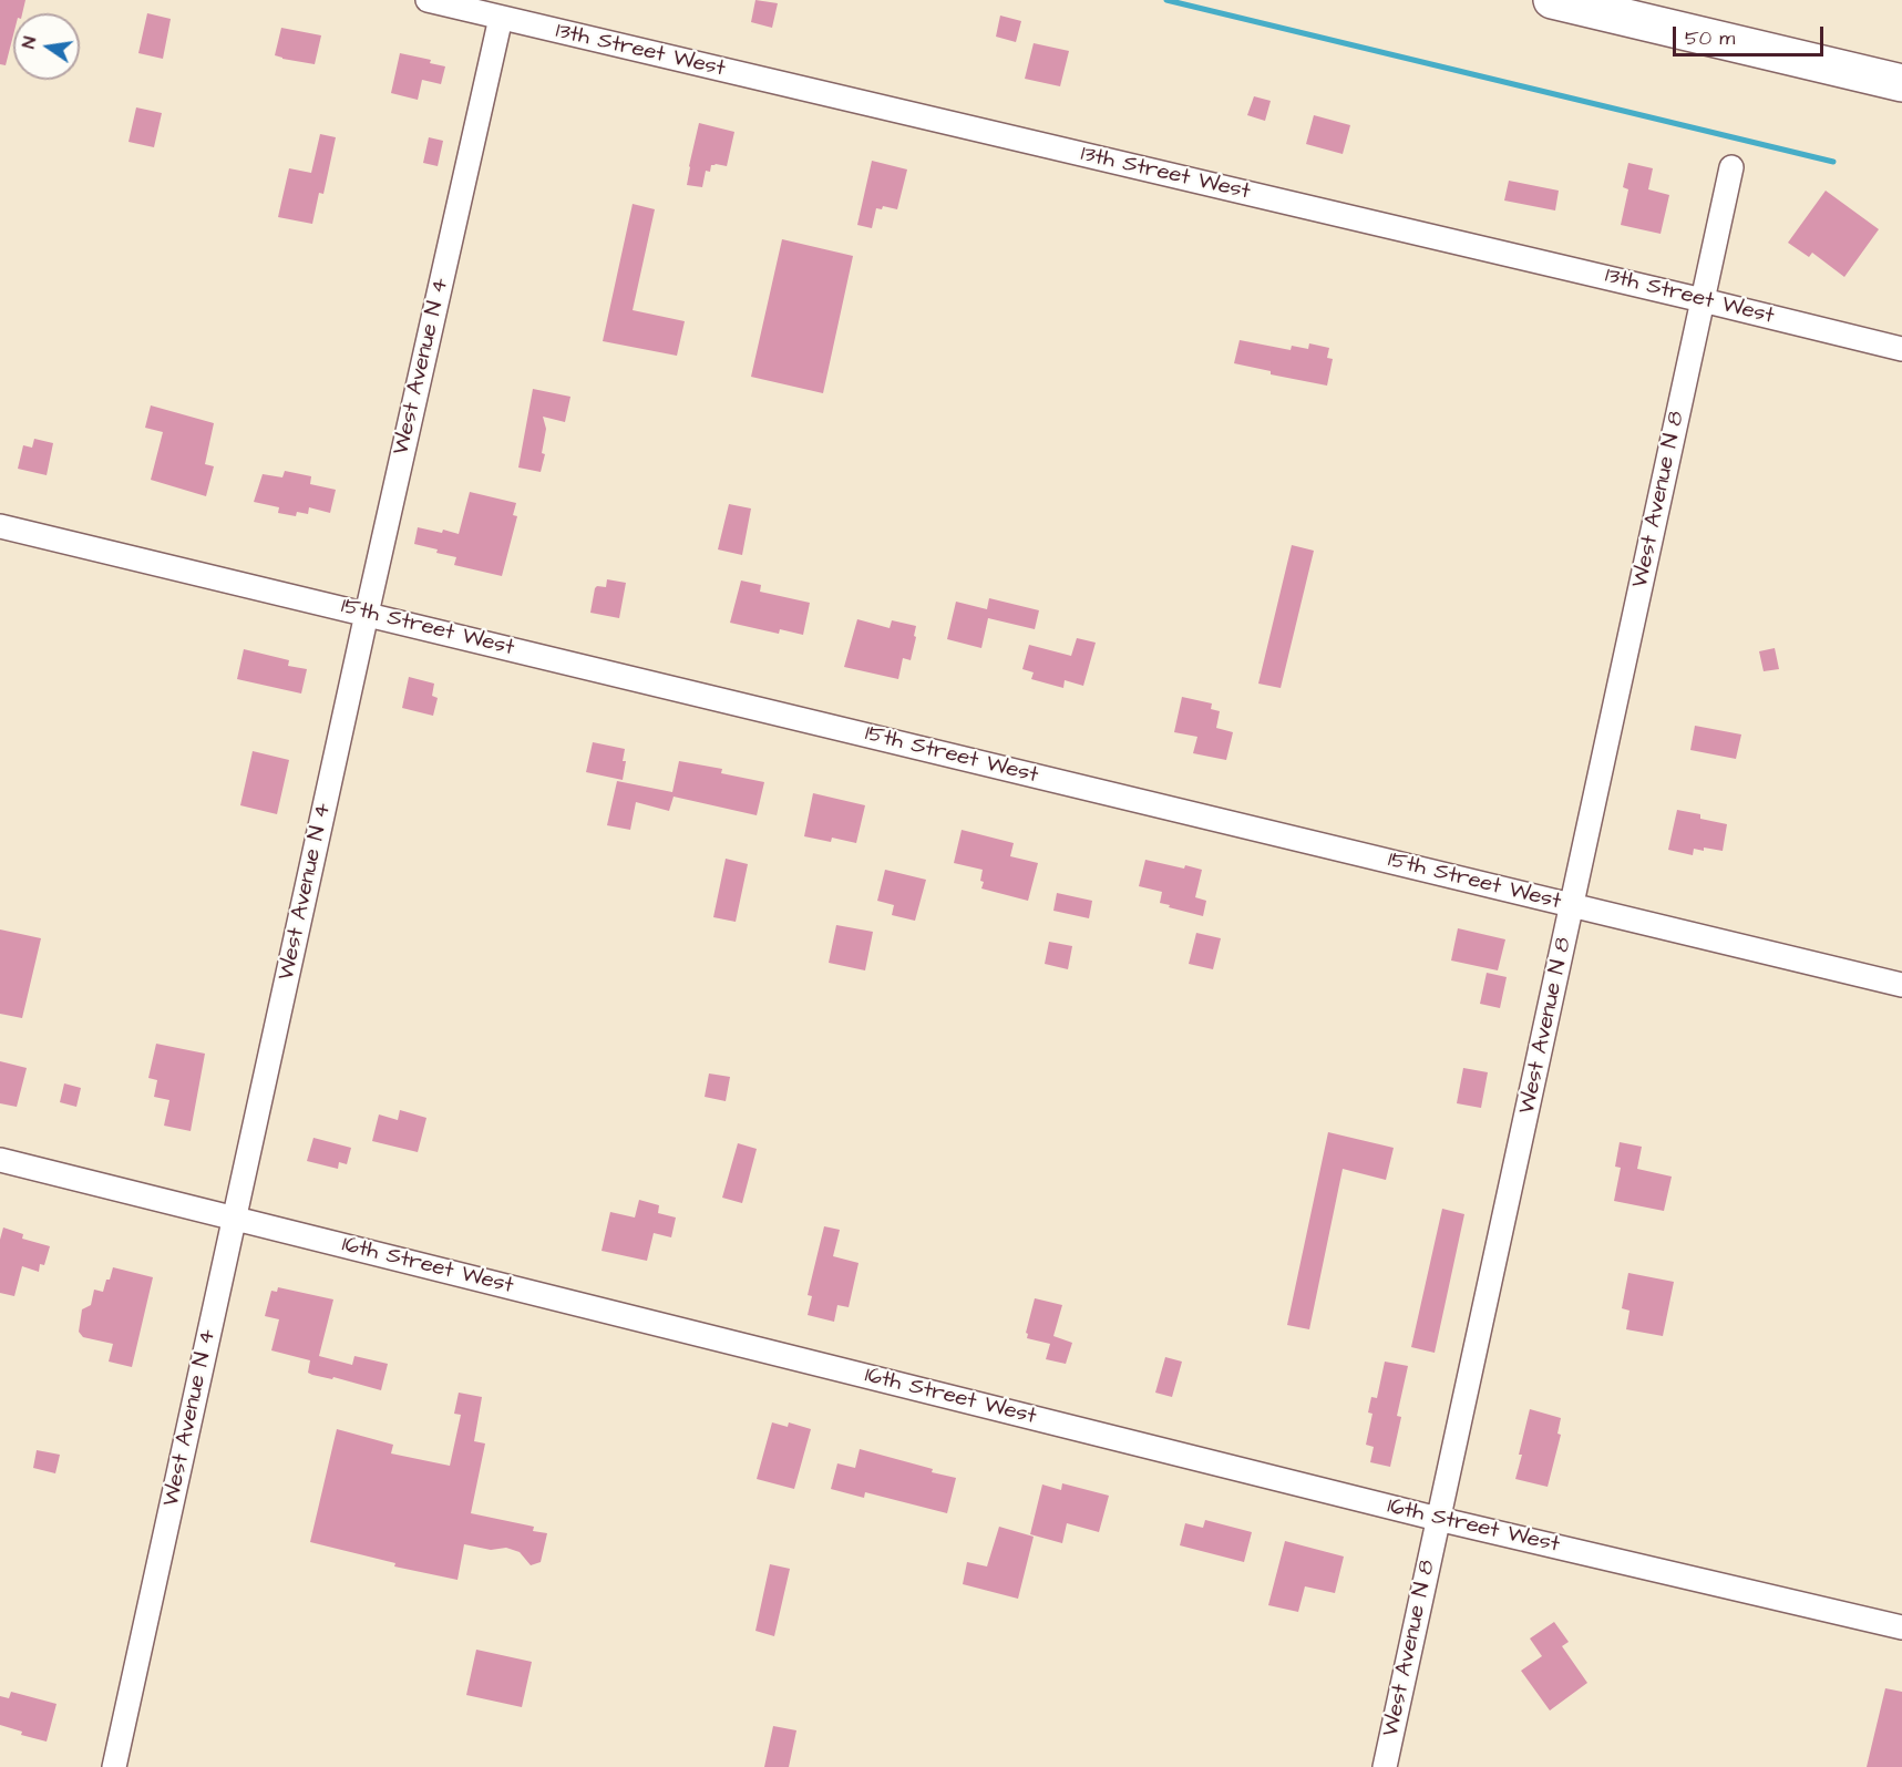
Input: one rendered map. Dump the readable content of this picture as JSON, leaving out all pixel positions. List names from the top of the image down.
{
  "streets": {
    "street": [
      "13th Street West",
      "West Avenue N 4",
      "West Avenue N 8",
      "15th Street West",
      "16th Street West"
    ]
  },
  "crossings": [
    ["13th Street West", "West Avenue N 4"],
    ["13th Street West", "West Avenue N 8"],
    ["West Avenue N 4", "15th Street West"],
    ["West Avenue N 4", "16th Street West"],
    ["West Avenue N 8", "15th Street West"],
    ["West Avenue N 8", "16th Street West"]
  ],
  "scale_bar": "50 m",
  "north": "left"
}
